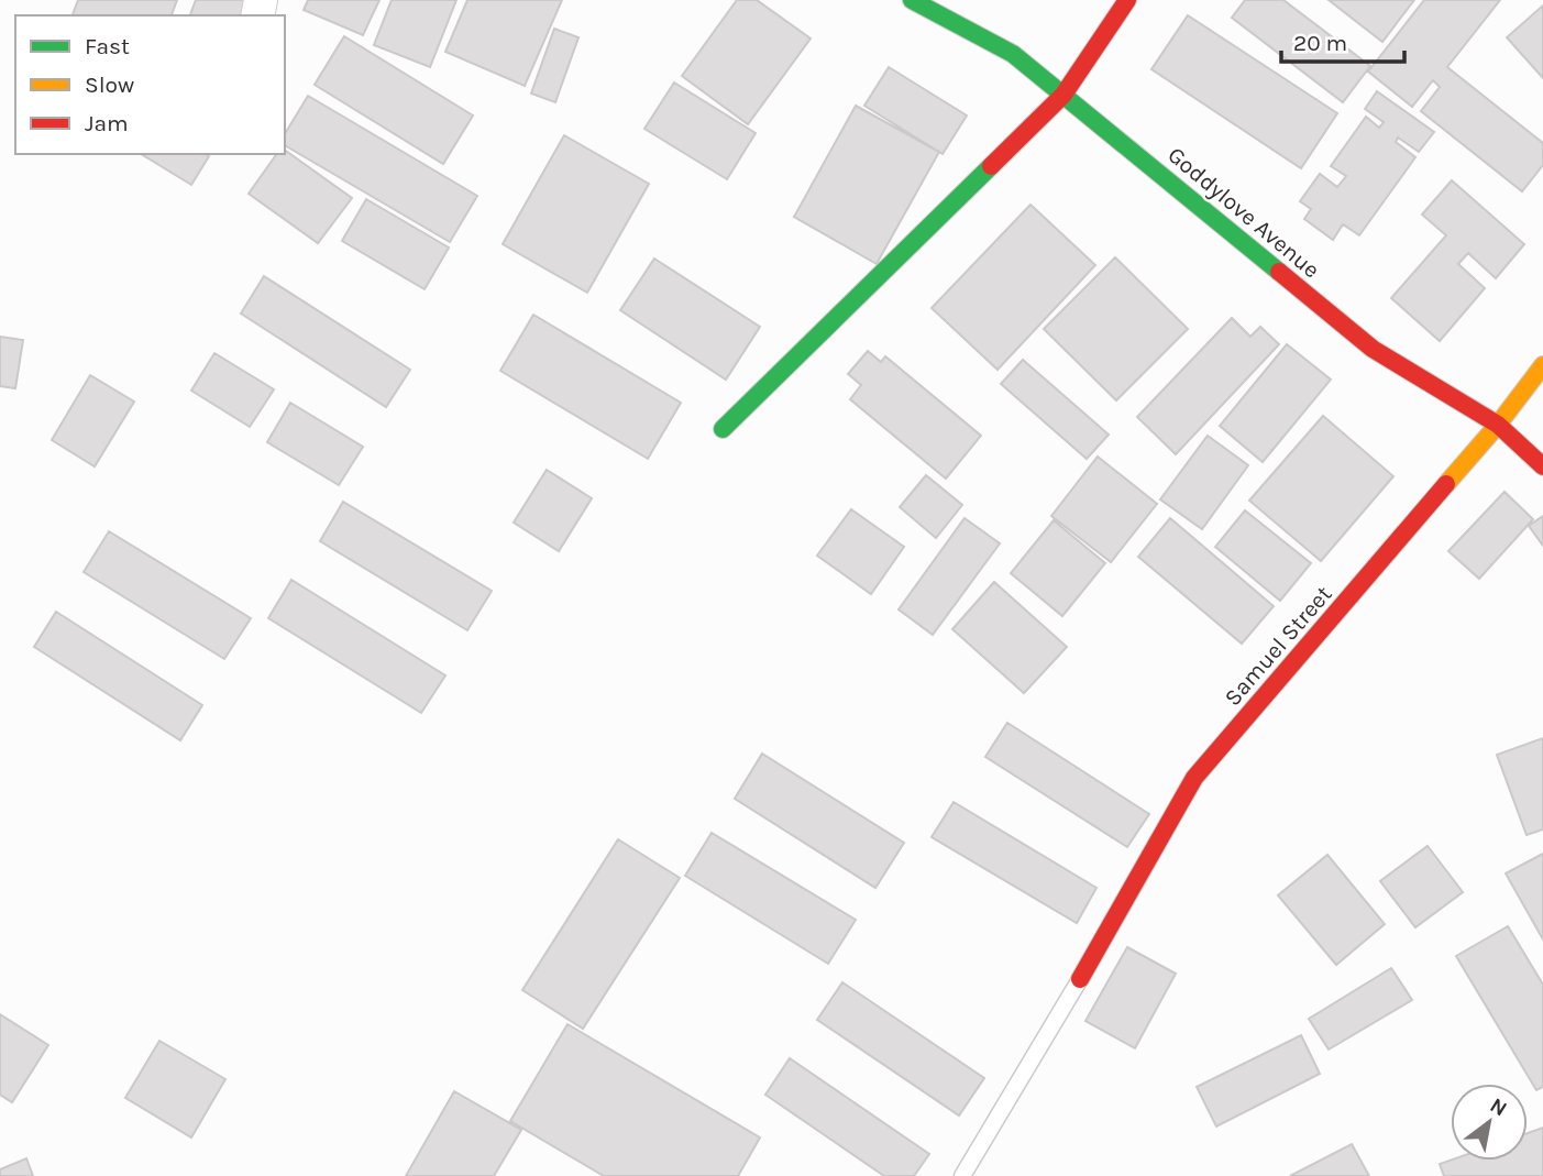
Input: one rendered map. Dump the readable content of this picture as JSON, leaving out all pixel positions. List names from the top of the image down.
{
  "streets": {
    "street": ["Goddylove Avenue", "Samuel Street"]
  },
  "crossings": [
    ["Goddylove Avenue", "Samuel Street"]
  ],
  "legend": ["Fast", "Slow", "Jam"],
  "scale_bar": "20 m",
  "north": "top right"
}
